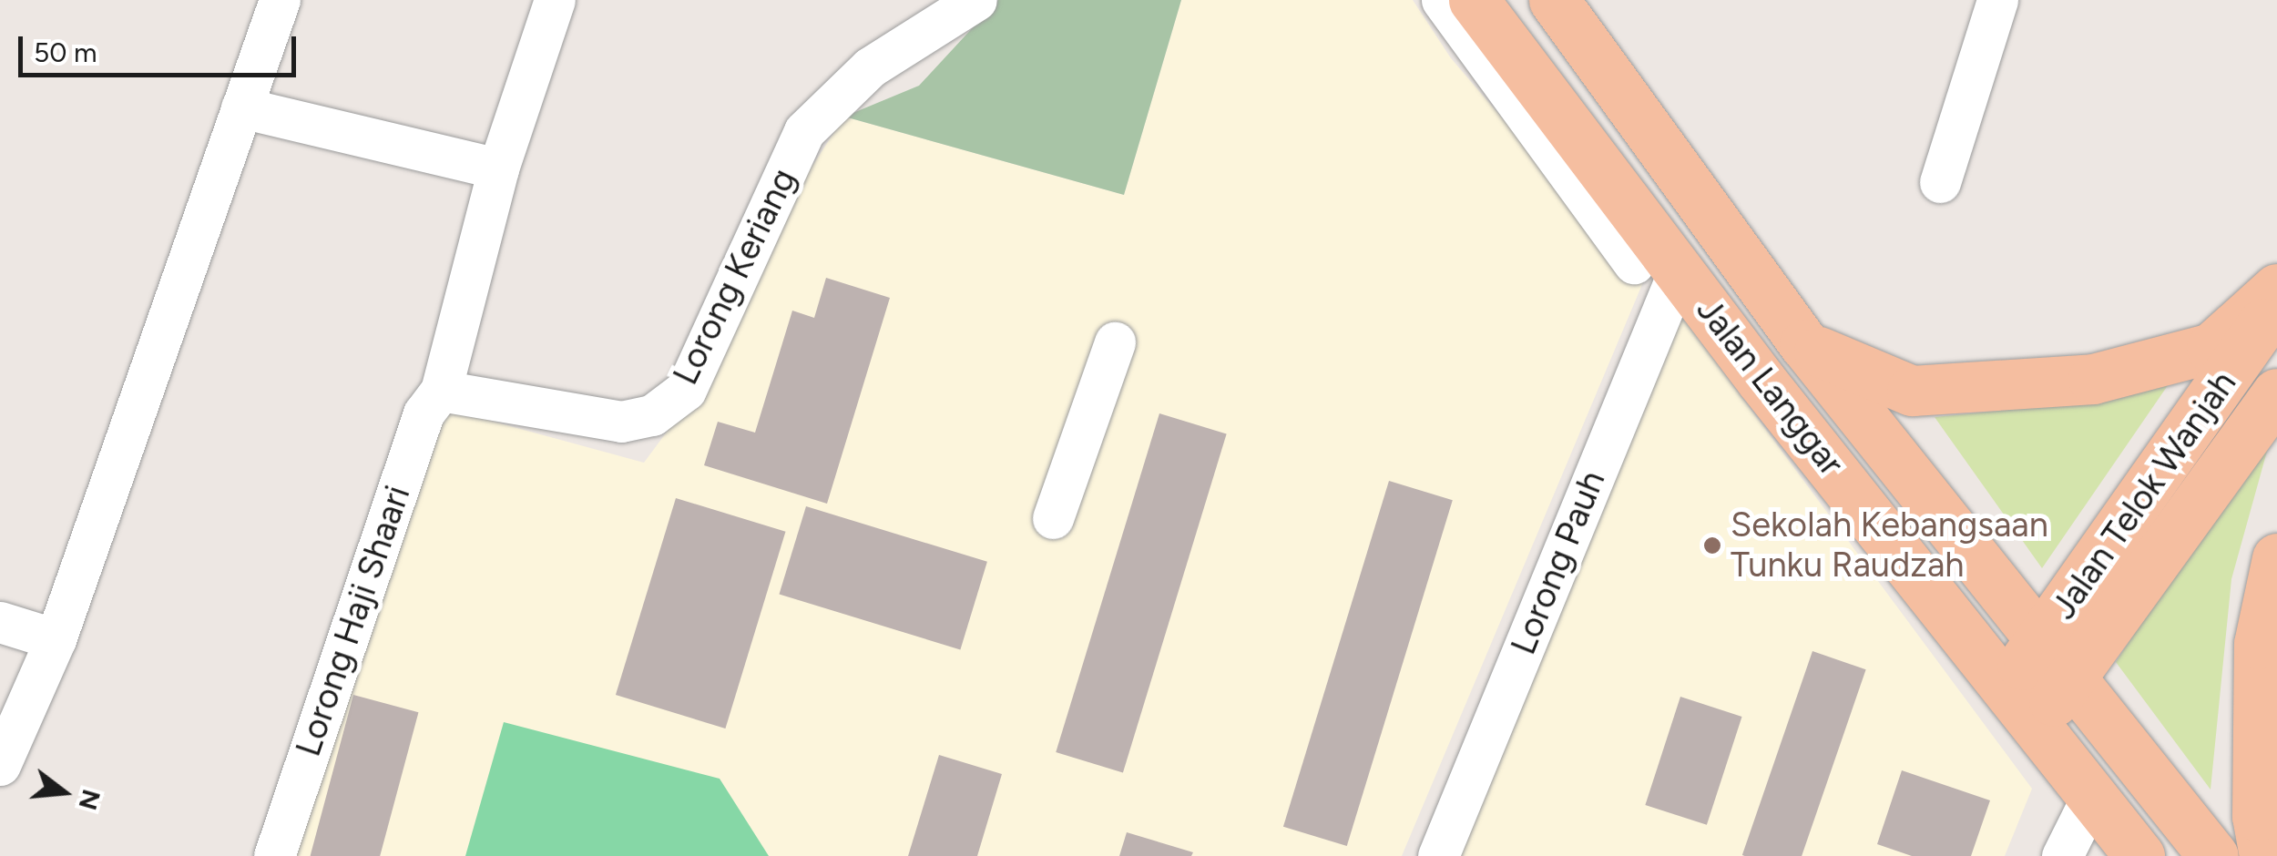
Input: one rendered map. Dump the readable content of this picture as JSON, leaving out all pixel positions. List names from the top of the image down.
{
  "streets": {
    "main road": ["Jalan Langgar", "Jalan Telok Wanjah"],
    "street": ["Lorong Keriang", "Lorong Pauh", "Lorong Haji Shaari"]
  },
  "crossings": [
    ["Lorong Keriang", "Lorong Haji Shaari"],
    ["Jalan Langgar", "Jalan Telok Wanjah"],
    ["Jalan Langgar", "Lorong Pauh"]
  ],
  "places": ["Sekolah Kebangsaan Tunku Raudzah"],
  "scale_bar": "50 m",
  "north": "right"
}
